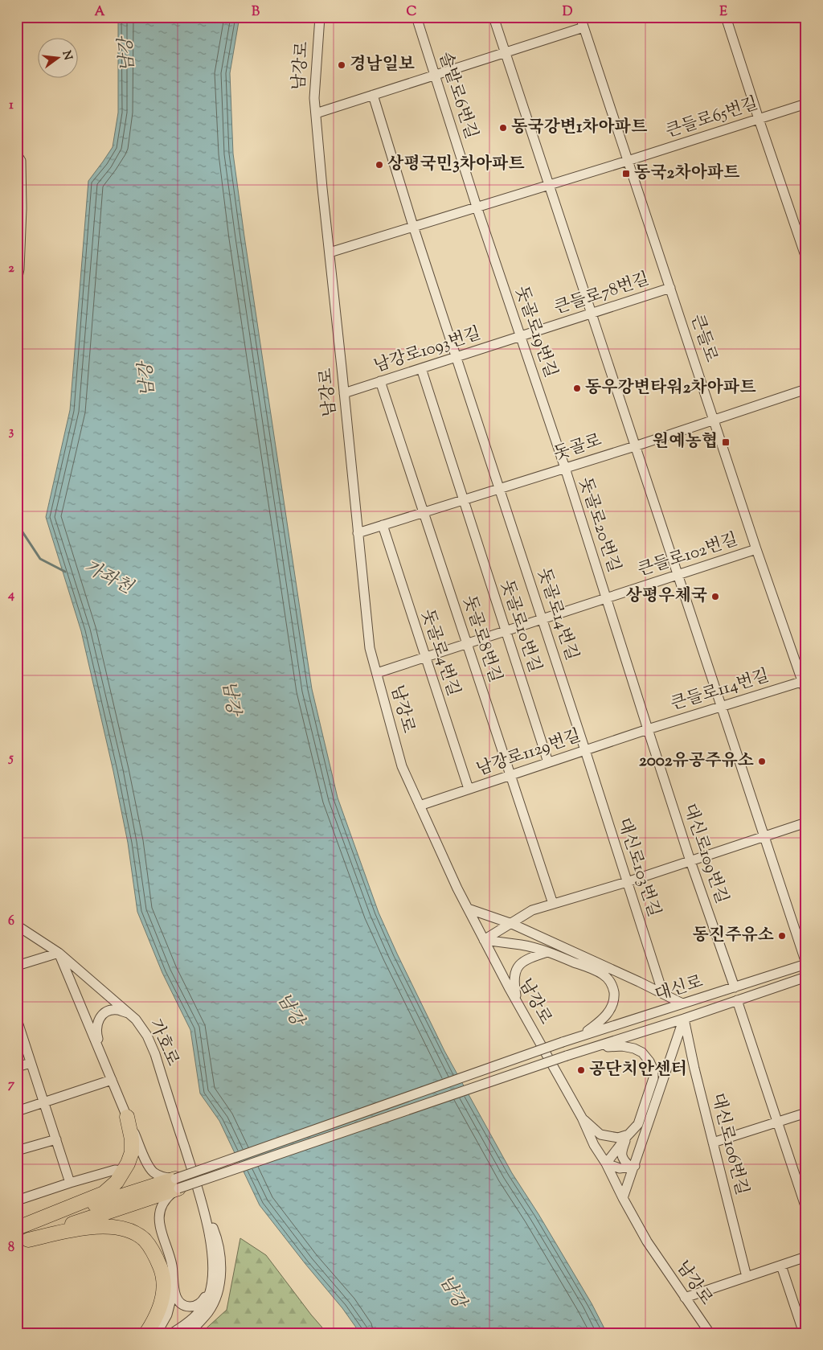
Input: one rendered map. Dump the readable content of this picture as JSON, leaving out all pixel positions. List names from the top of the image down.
{
  "streets": {
    "street": [
      "남강로",
      "솔밭로6번길",
      "큰들로65번길",
      "큰들로78번길",
      "돗골로19번길",
      "큰들로",
      "남강로1093번길",
      "돗골로",
      "돗골로20번길",
      "큰들로102번길",
      "돗골로14번길",
      "돗골로10번길",
      "돗골로8번길",
      "돗골로4번길",
      "큰들로114번길",
      "남강로1129번길",
      "대신로109번길",
      "대신로103번길",
      "대신로",
      "가호로",
      "대신로106번길"
    ]
  },
  "crossings": [
    ["남강로", "큰들로65번길"],
    ["남강로", "남강로1093번길"],
    ["남강로", "돗골로"],
    ["남강로", "큰들로102번길"],
    ["남강로", "남강로1129번길"],
    ["솔밭로6번길", "큰들로65번길"],
    ["솔밭로6번길", "돗골로19번길"],
    ["큰들로65번길", "돗골로19번길"],
    ["큰들로65번길", "큰들로"],
    ["큰들로65번길", "돗골로14번길"],
    ["큰들로78번길", "돗골로19번길"],
    ["큰들로78번길", "큰들로"],
    ["큰들로78번길", "남강로1093번길"],
    ["돗골로19번길", "남강로1093번길"],
    ["돗골로19번길", "돗골로"],
    ["돗골로19번길", "돗골로20번길"],
    ["큰들로", "돗골로"],
    ["큰들로", "큰들로102번길"],
    ["큰들로", "큰들로114번길"],
    ["남강로1093번길", "돗골로14번길"],
    ["남강로1093번길", "돗골로10번길"],
    ["남강로1093번길", "돗골로8번길"],
    ["돗골로", "돗골로20번길"],
    ["돗골로", "돗골로14번길"],
    ["돗골로", "돗골로10번길"],
    ["돗골로", "돗골로8번길"],
    ["돗골로", "돗골로4번길"],
    ["돗골로20번길", "큰들로102번길"],
    ["돗골로20번길", "큰들로114번길"],
    ["돗골로20번길", "남강로1129번길"],
    ["돗골로20번길", "대신로109번길"],
    ["큰들로102번길", "돗골로14번길"],
    ["큰들로102번길", "돗골로10번길"],
    ["큰들로102번길", "돗골로8번길"],
    ["큰들로102번길", "돗골로4번길"],
    ["돗골로14번길", "남강로1129번길"],
    ["돗골로14번길", "대신로103번길"],
    ["돗골로10번길", "남강로1129번길"],
    ["돗골로8번길", "남강로1129번길"],
    ["돗골로4번길", "남강로1129번길"],
    ["큰들로114번길", "남강로1129번길"],
    ["큰들로114번길", "대신로109번길"],
    ["남강로1129번길", "대신로109번길"],
    ["남강로1129번길", "대신로103번길"],
    ["대신로109번길", "대신로"],
    ["대신로", "대신로106번길"]
  ],
  "water": ["남강", "가좌천"],
  "places": {
    "other": [
      "경남일보",
      "동국강변1차아파트",
      "상평국민3차아파트",
      "동우강변타워2차아파트",
      "상평우체국",
      "2002유공주유소",
      "동진주유소",
      "공단치안센터"
    ],
    "transit": ["동국2차아파트", "원예농협"]
  },
  "north": "right",
  "grid": {
    "columns": [
      "A",
      "B",
      "C",
      "D",
      "E"
    ],
    "rows": [
      "1",
      "2",
      "3",
      "4",
      "5",
      "6",
      "7",
      "8"
    ]
  }
}
